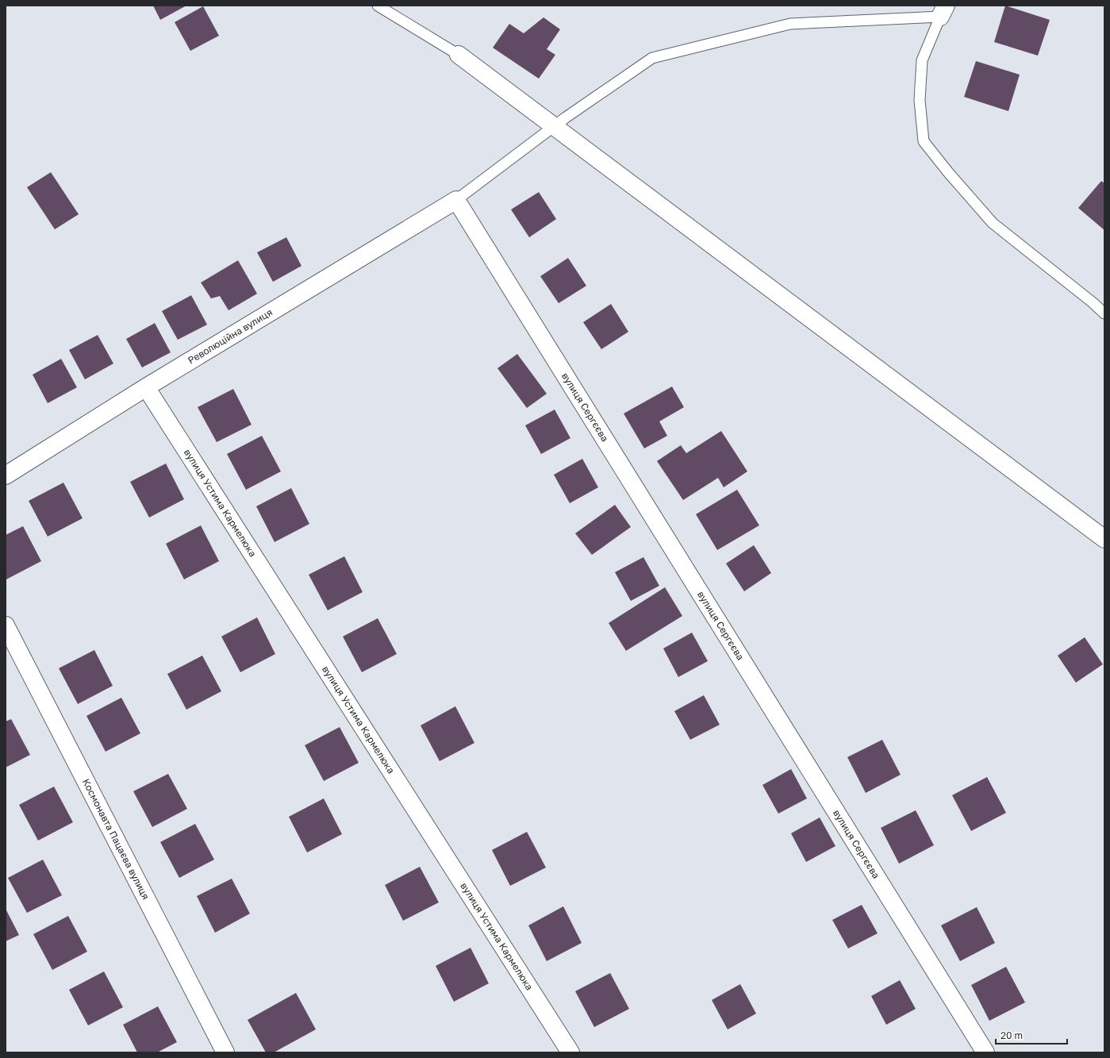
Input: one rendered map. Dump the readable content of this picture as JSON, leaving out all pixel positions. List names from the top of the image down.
{
  "streets": {
    "street": [
      "Революційна вулиця",
      "вулиця Сергєєва",
      "вулиця Устима Кармелюка",
      "Космонавта Пацаєва вулиця"
    ]
  },
  "crossings": [
    ["Революційна вулиця", "вулиця Сергєєва"],
    ["Революційна вулиця", "вулиця Устима Кармелюка"]
  ],
  "scale_bar": "20 m"
}
